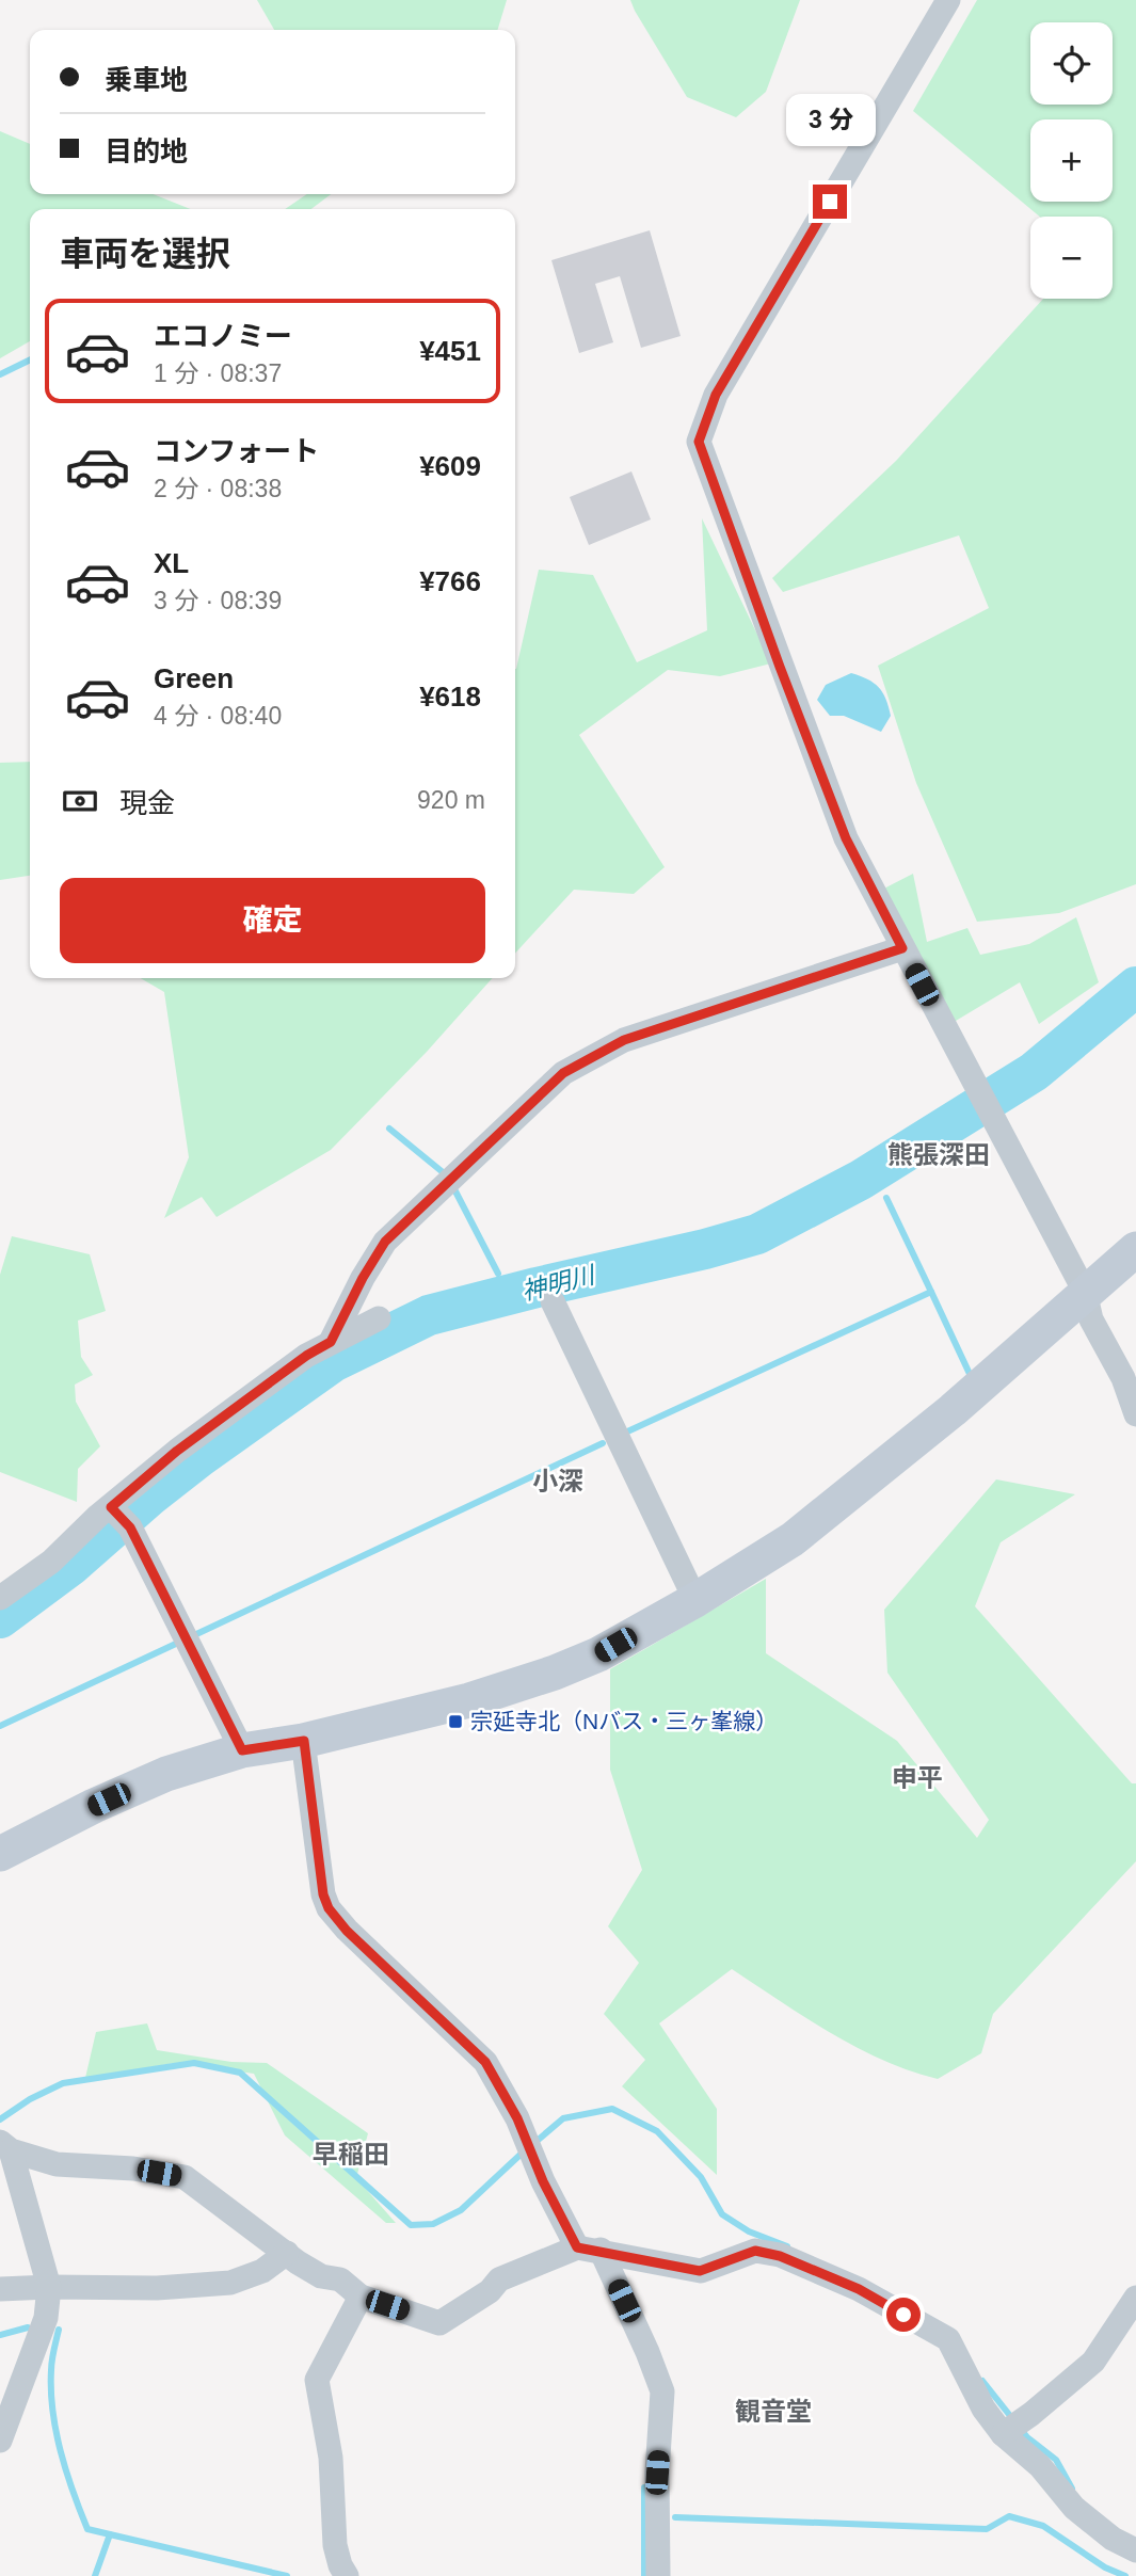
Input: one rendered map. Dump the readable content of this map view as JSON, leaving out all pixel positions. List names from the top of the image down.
{
  "districts": [
    "熊張深田",
    "小深",
    "申平",
    "早稲田",
    "観音堂"
  ],
  "water": ["神明川"],
  "places": {
    "transit": ["宗延寺北（Nバス・三ヶ峯線）"]
  },
  "page": {
    "map_buttons": ["+", "−"],
    "banner": ["乗車地", "目的地"],
    "bubble": "3 分",
    "heading": "車両を選択",
    "list": [
      {
        "name": "エコノミー",
        "note": "1 分 · 08:37",
        "value": "¥451"
      },
      {
        "name": "コンフォート",
        "note": "2 分 · 08:38",
        "value": "¥609"
      },
      {
        "name": "XL",
        "note": "3 分 · 08:39",
        "value": "¥766"
      },
      {
        "name": "Green",
        "note": "4 分 · 08:40",
        "value": "¥618"
      }
    ],
    "pay": ["現金", "920 m"],
    "buttons": "確定"
  }
}
